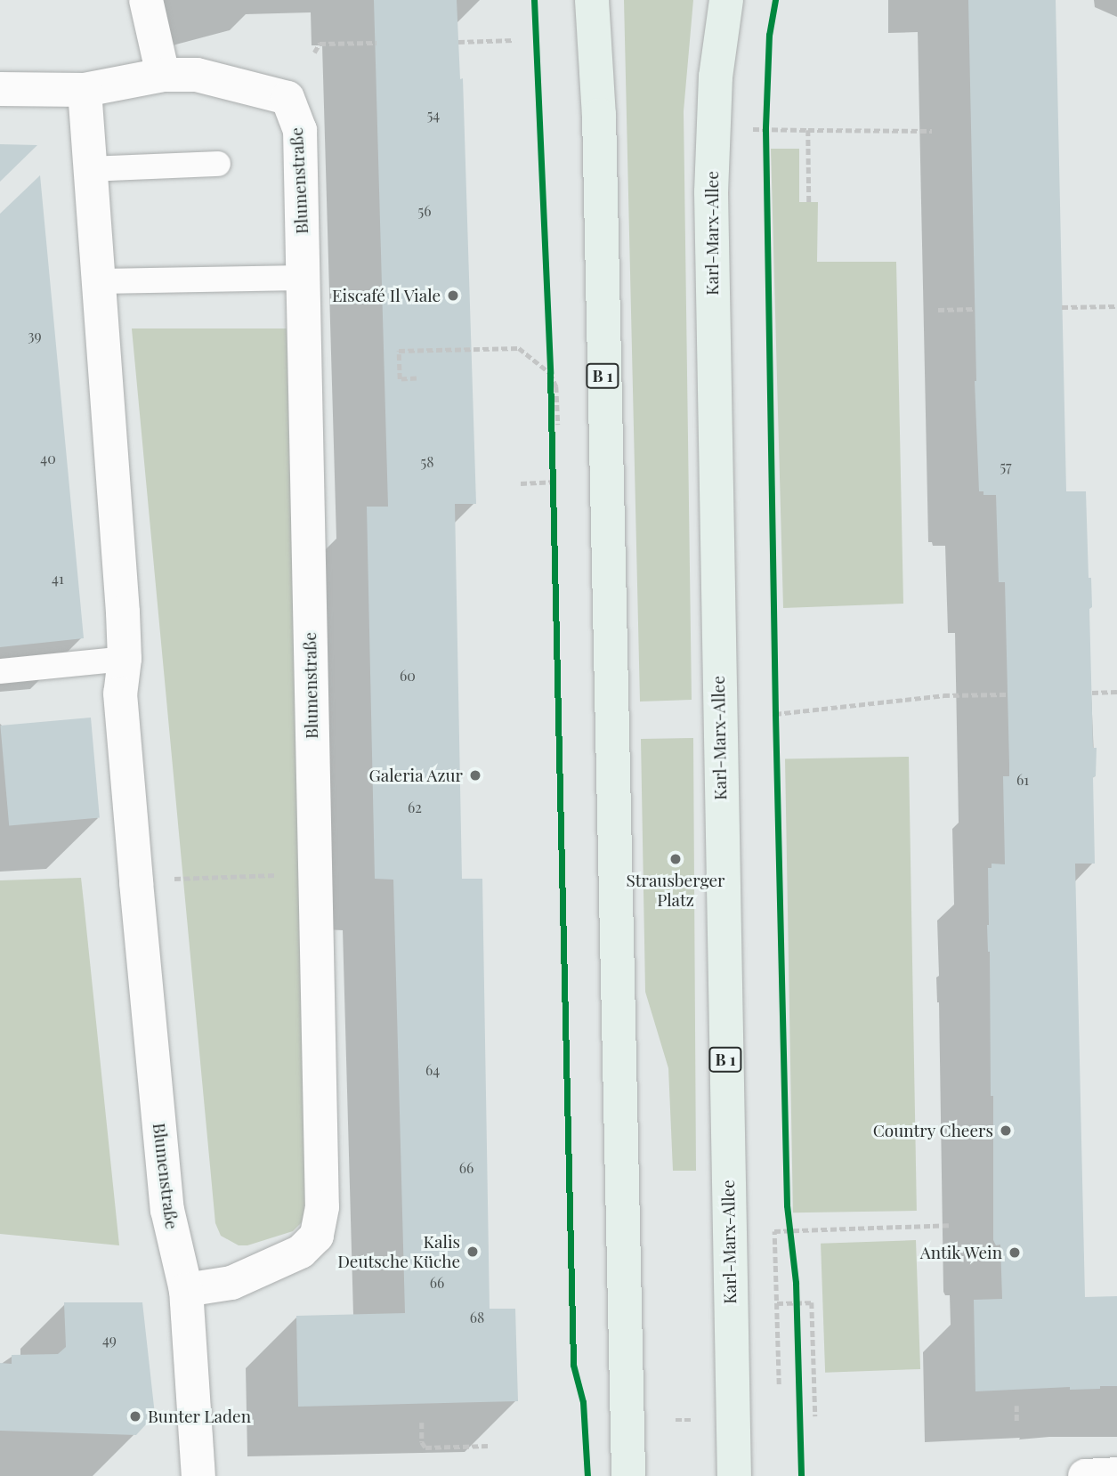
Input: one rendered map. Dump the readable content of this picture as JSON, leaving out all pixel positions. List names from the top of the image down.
{
  "streets": {
    "main road": ["Karl-Marx-Allee", "B 1"],
    "street": ["Blumenstraße"]
  },
  "places": [
    "Eiscafé Il Viale",
    "Galeria Azur",
    "Strausberger Platz",
    "Country Cheers",
    "Kalis Deutsche Küche",
    "Antik Wein",
    "Bunter Laden"
  ],
  "house_numbers": [
    "54",
    "56",
    "39",
    "40",
    "58",
    "57",
    "41",
    "60",
    "61",
    "62",
    "64",
    "66",
    "66",
    "68",
    "49"
  ]
}
